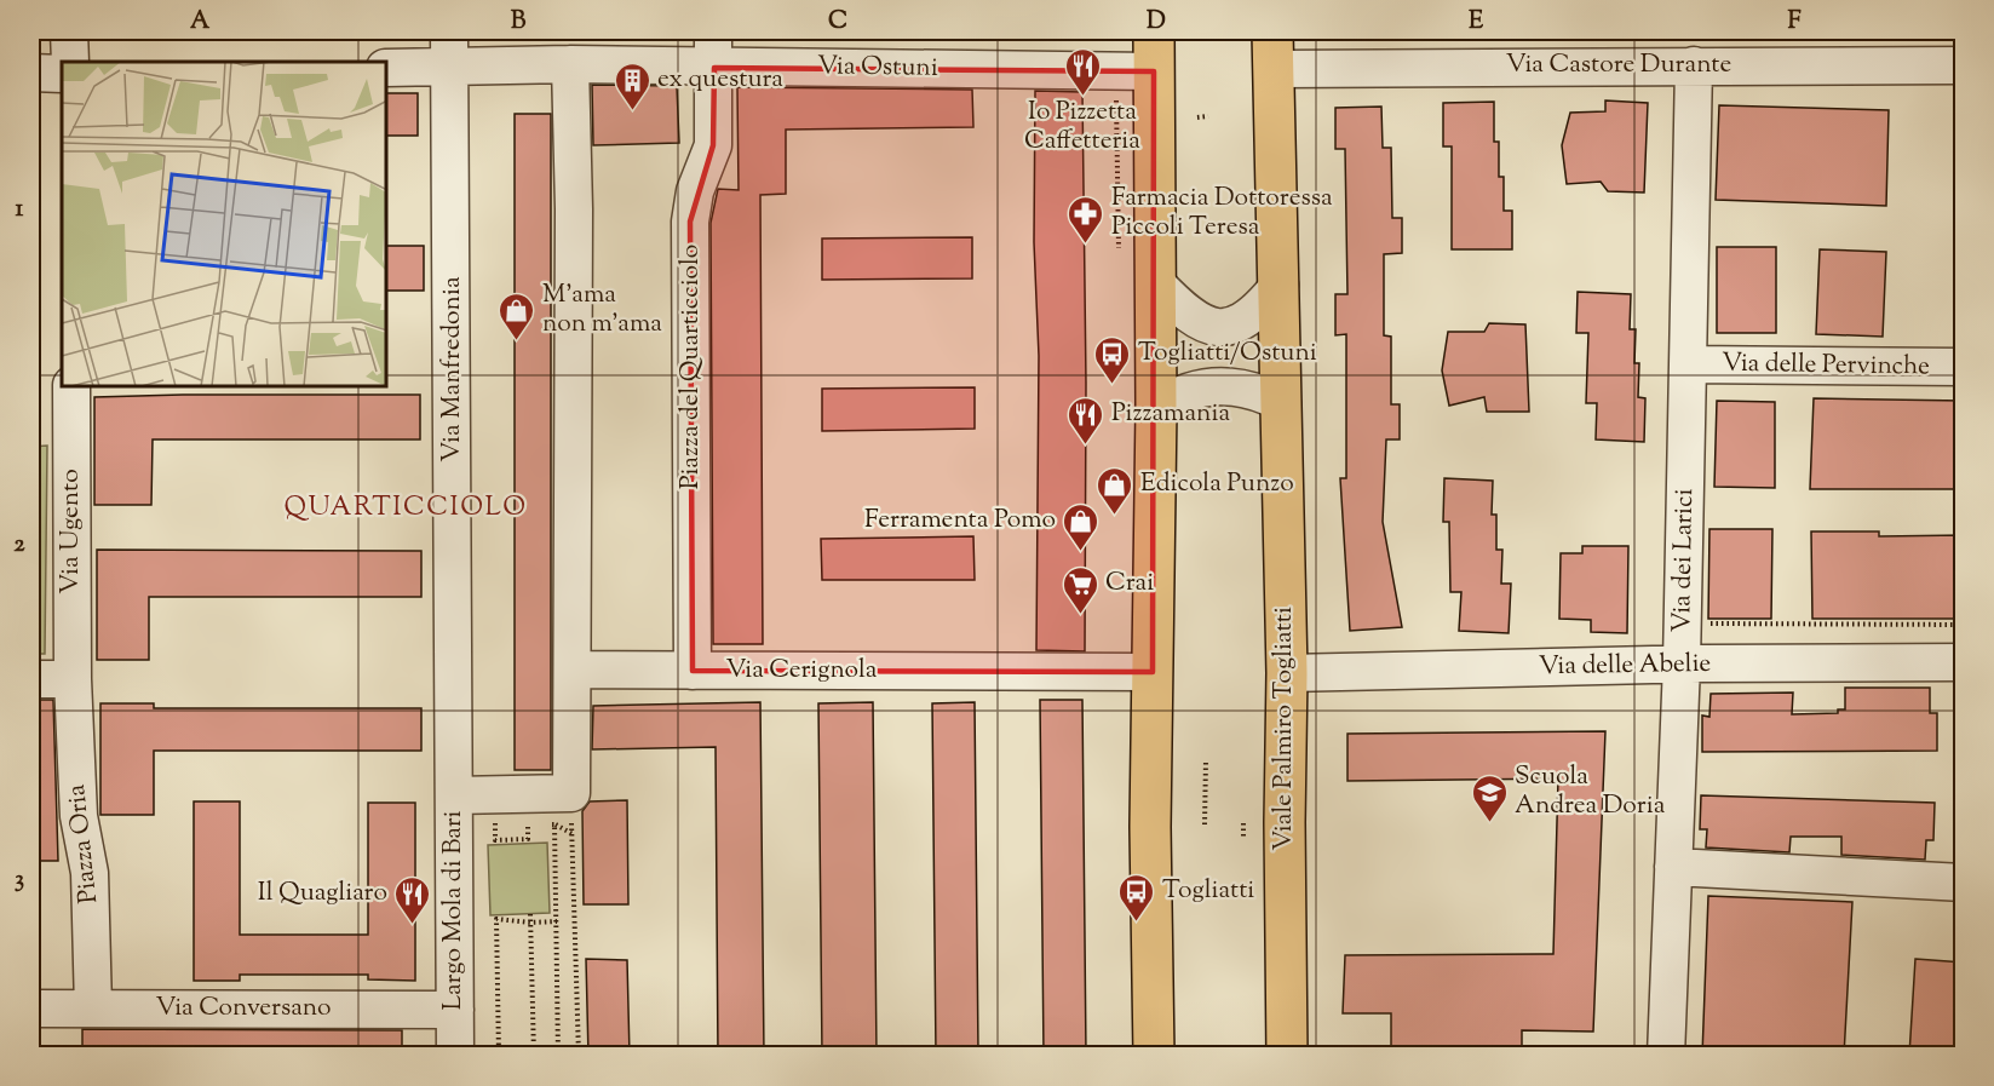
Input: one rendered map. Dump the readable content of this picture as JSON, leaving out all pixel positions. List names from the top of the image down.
{
  "streets": {
    "main road": ["Viale Palmiro Togliatti"],
    "street": [
      "Via Castore Durante",
      "Via Ostuni",
      "Via delle Pervinche",
      "Piazza del Quarticciolo",
      "Via Manfredonia",
      "Via Ugento",
      "Via dei Larici",
      "Via delle Abelie",
      "Via Cerignola",
      "Piazza Oria",
      "Largo Mola di Bari",
      "Via Conversano"
    ]
  },
  "crossings": [
    ["Via Castore Durante", "Via dei Larici"],
    ["Via Castore Durante", "Viale Palmiro Togliatti"],
    ["Via Ostuni", "Piazza del Quarticciolo"],
    ["Via Ostuni", "Via Manfredonia"],
    ["Via delle Pervinche", "Via dei Larici"],
    ["Piazza del Quarticciolo", "Via Cerignola"],
    ["Via Manfredonia", "Largo Mola di Bari"],
    ["Via Ugento", "Piazza Oria"],
    ["Via dei Larici", "Via delle Abelie"],
    ["Via delle Abelie", "Viale Palmiro Togliatti"],
    ["Piazza Oria", "Via Conversano"],
    ["Largo Mola di Bari", "Via Conversano"]
  ],
  "districts": ["QUARTICCIOLO"],
  "places": {
    "restaurant": ["Io Pizzetta Caffetteria", "Pizzamania", "Il Quagliaro"],
    "building": ["ex questura"],
    "pharmacy": ["Farmacia Dottoressa Piccoli Teresa"],
    "shop": ["M'ama non m'ama", "Edicola Punzo", "Ferramenta Pomo"],
    "bus stop": ["Togliatti/Ostuni", "Togliatti"],
    "supermarket": ["Crai"],
    "school or university": ["Scuola Andrea Doria"]
  },
  "grid": {
    "columns": [
      "A",
      "B",
      "C",
      "D",
      "E",
      "F"
    ],
    "rows": ["1", "2", "3"]
  }
}
